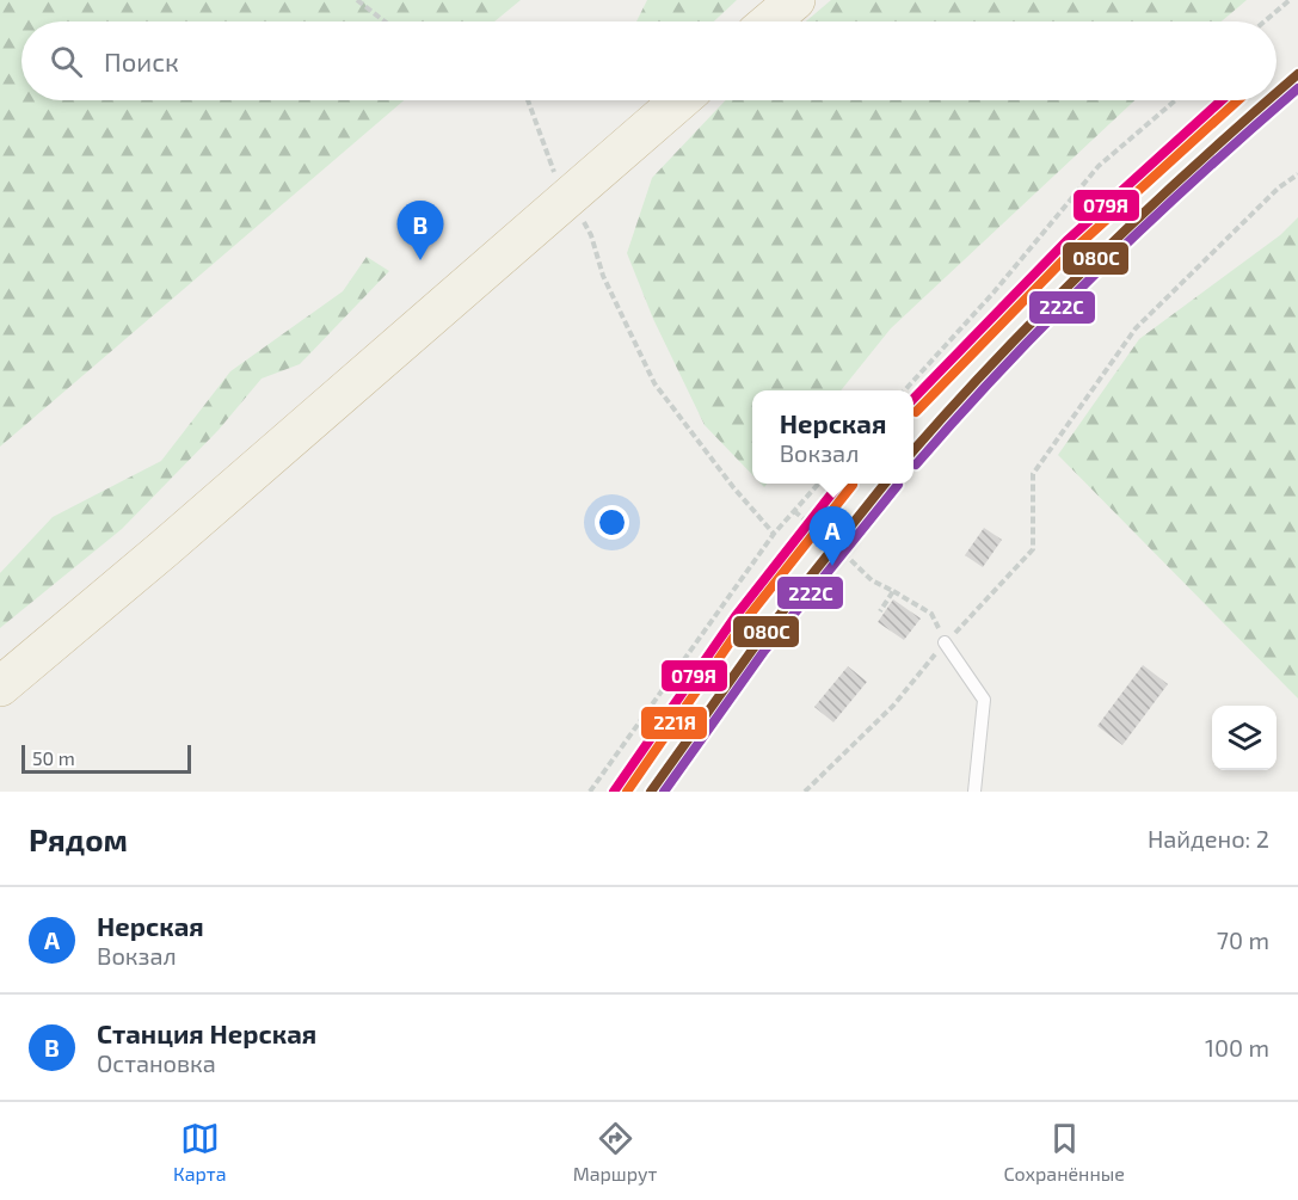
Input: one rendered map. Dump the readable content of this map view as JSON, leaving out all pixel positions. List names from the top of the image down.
{
  "lines": [
    "transit line 080С",
    "transit line 222С",
    "transit line 079Я",
    "transit line 221Я"
  ],
  "scale_bar": "50 m",
  "page": {
    "search": "Поиск",
    "pins": ["B", "A"],
    "popup": ["Нерская", "Вокзал"],
    "scale": "50 m",
    "heading": ["Рядом", "Найдено: 2"],
    "list": [
      {
        "mark": "A",
        "name": "Нерская",
        "note": "Вокзал",
        "value": "70 m"
      },
      {
        "mark": "B",
        "name": "Станция Нерская",
        "note": "Остановка",
        "value": "100 m"
      }
    ],
    "nav": ["Карта", "Маршрут", "Сохранённые"]
  }
}
